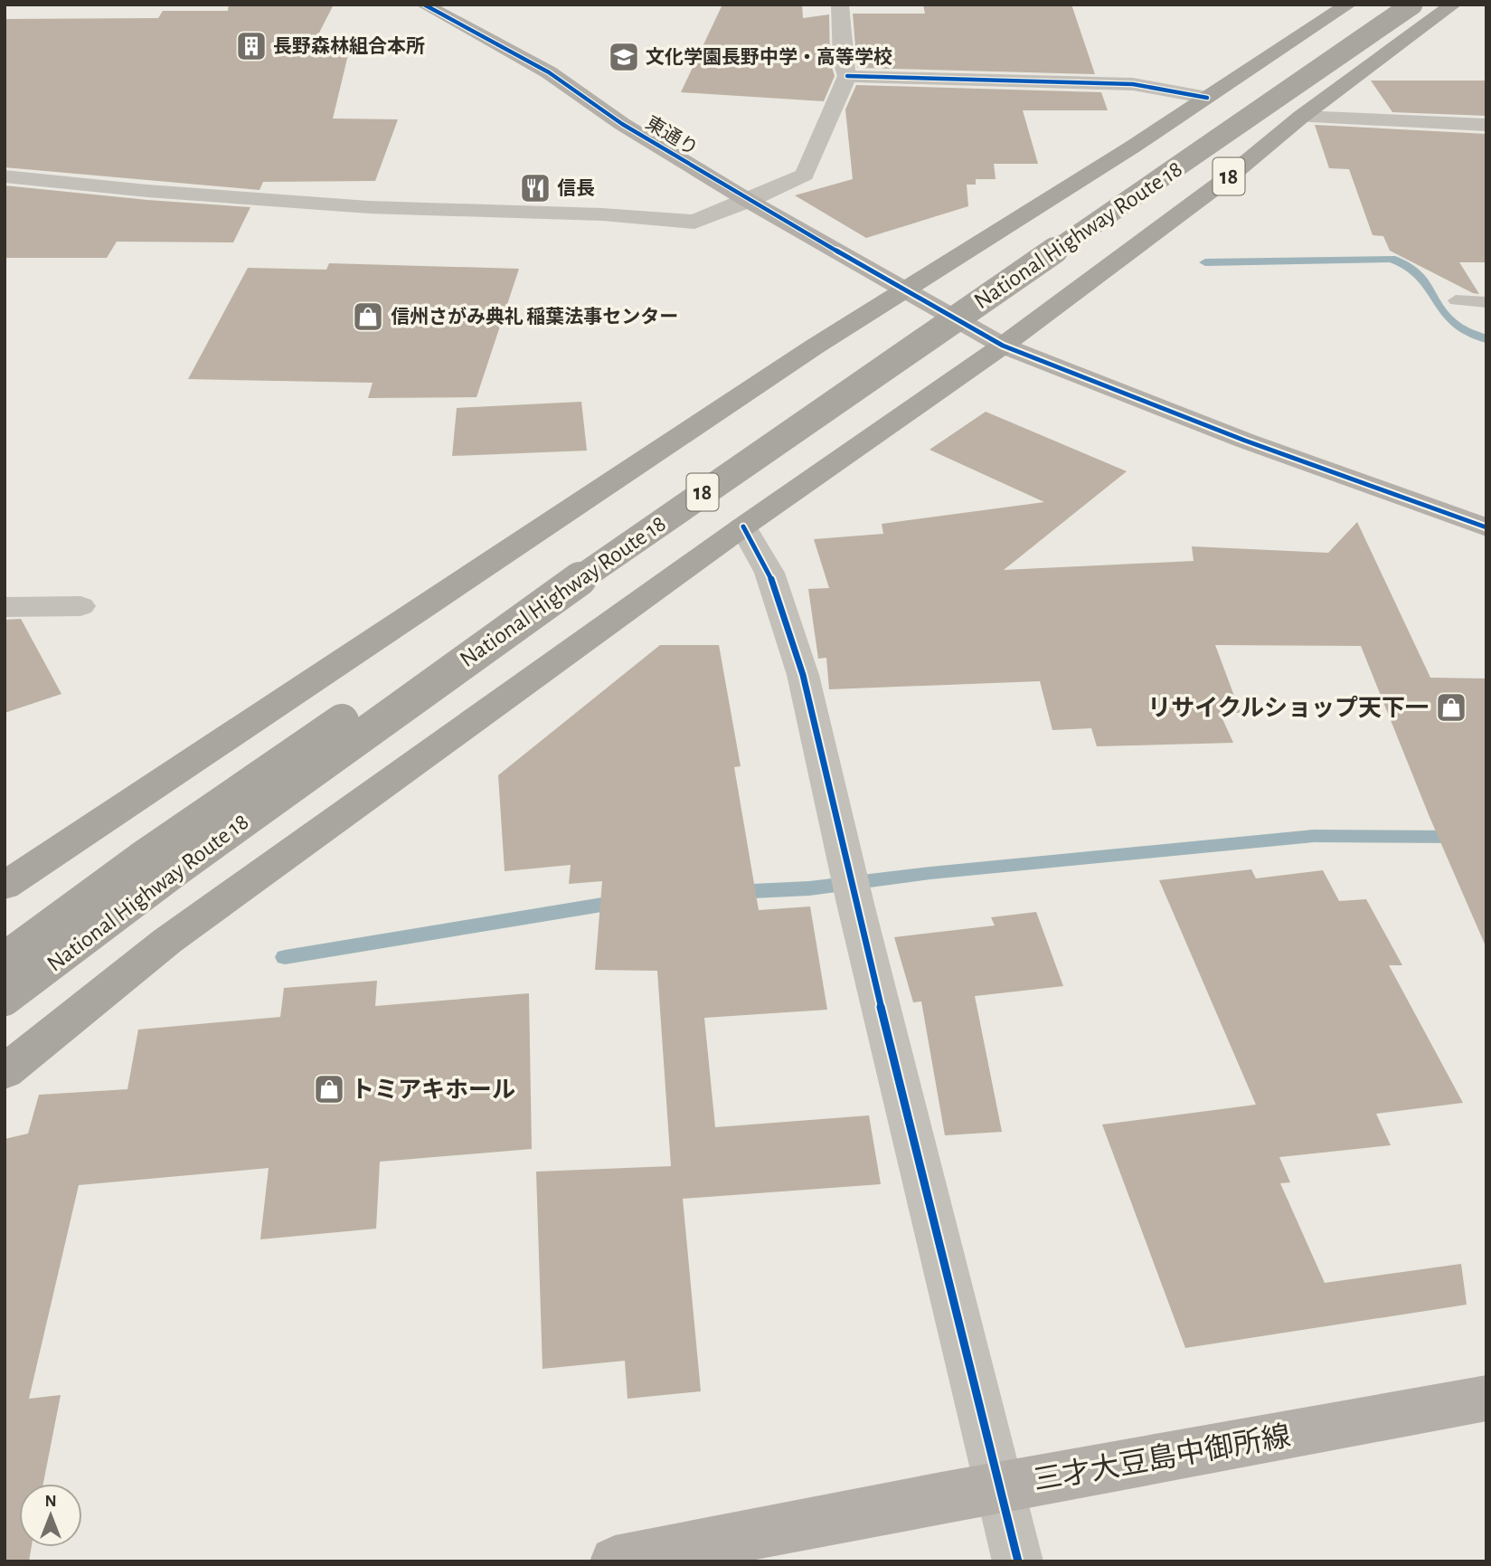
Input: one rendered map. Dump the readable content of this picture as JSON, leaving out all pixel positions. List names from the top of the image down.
{
  "streets": {
    "highway": ["18", "National Highway Route 18"],
    "street": ["東通り", "三才大豆島中御所線"]
  },
  "crossings": [
    ["東通り", "18"]
  ],
  "places": {
    "building": ["長野森林組合本所"],
    "school or university": ["文化学園長野中学・高等学校"],
    "restaurant": ["信長"],
    "shop": ["信州さがみ典礼 稲葉法事センター", "リサイクルショップ天下一", "トミアキホール"]
  },
  "north": "top"
}
